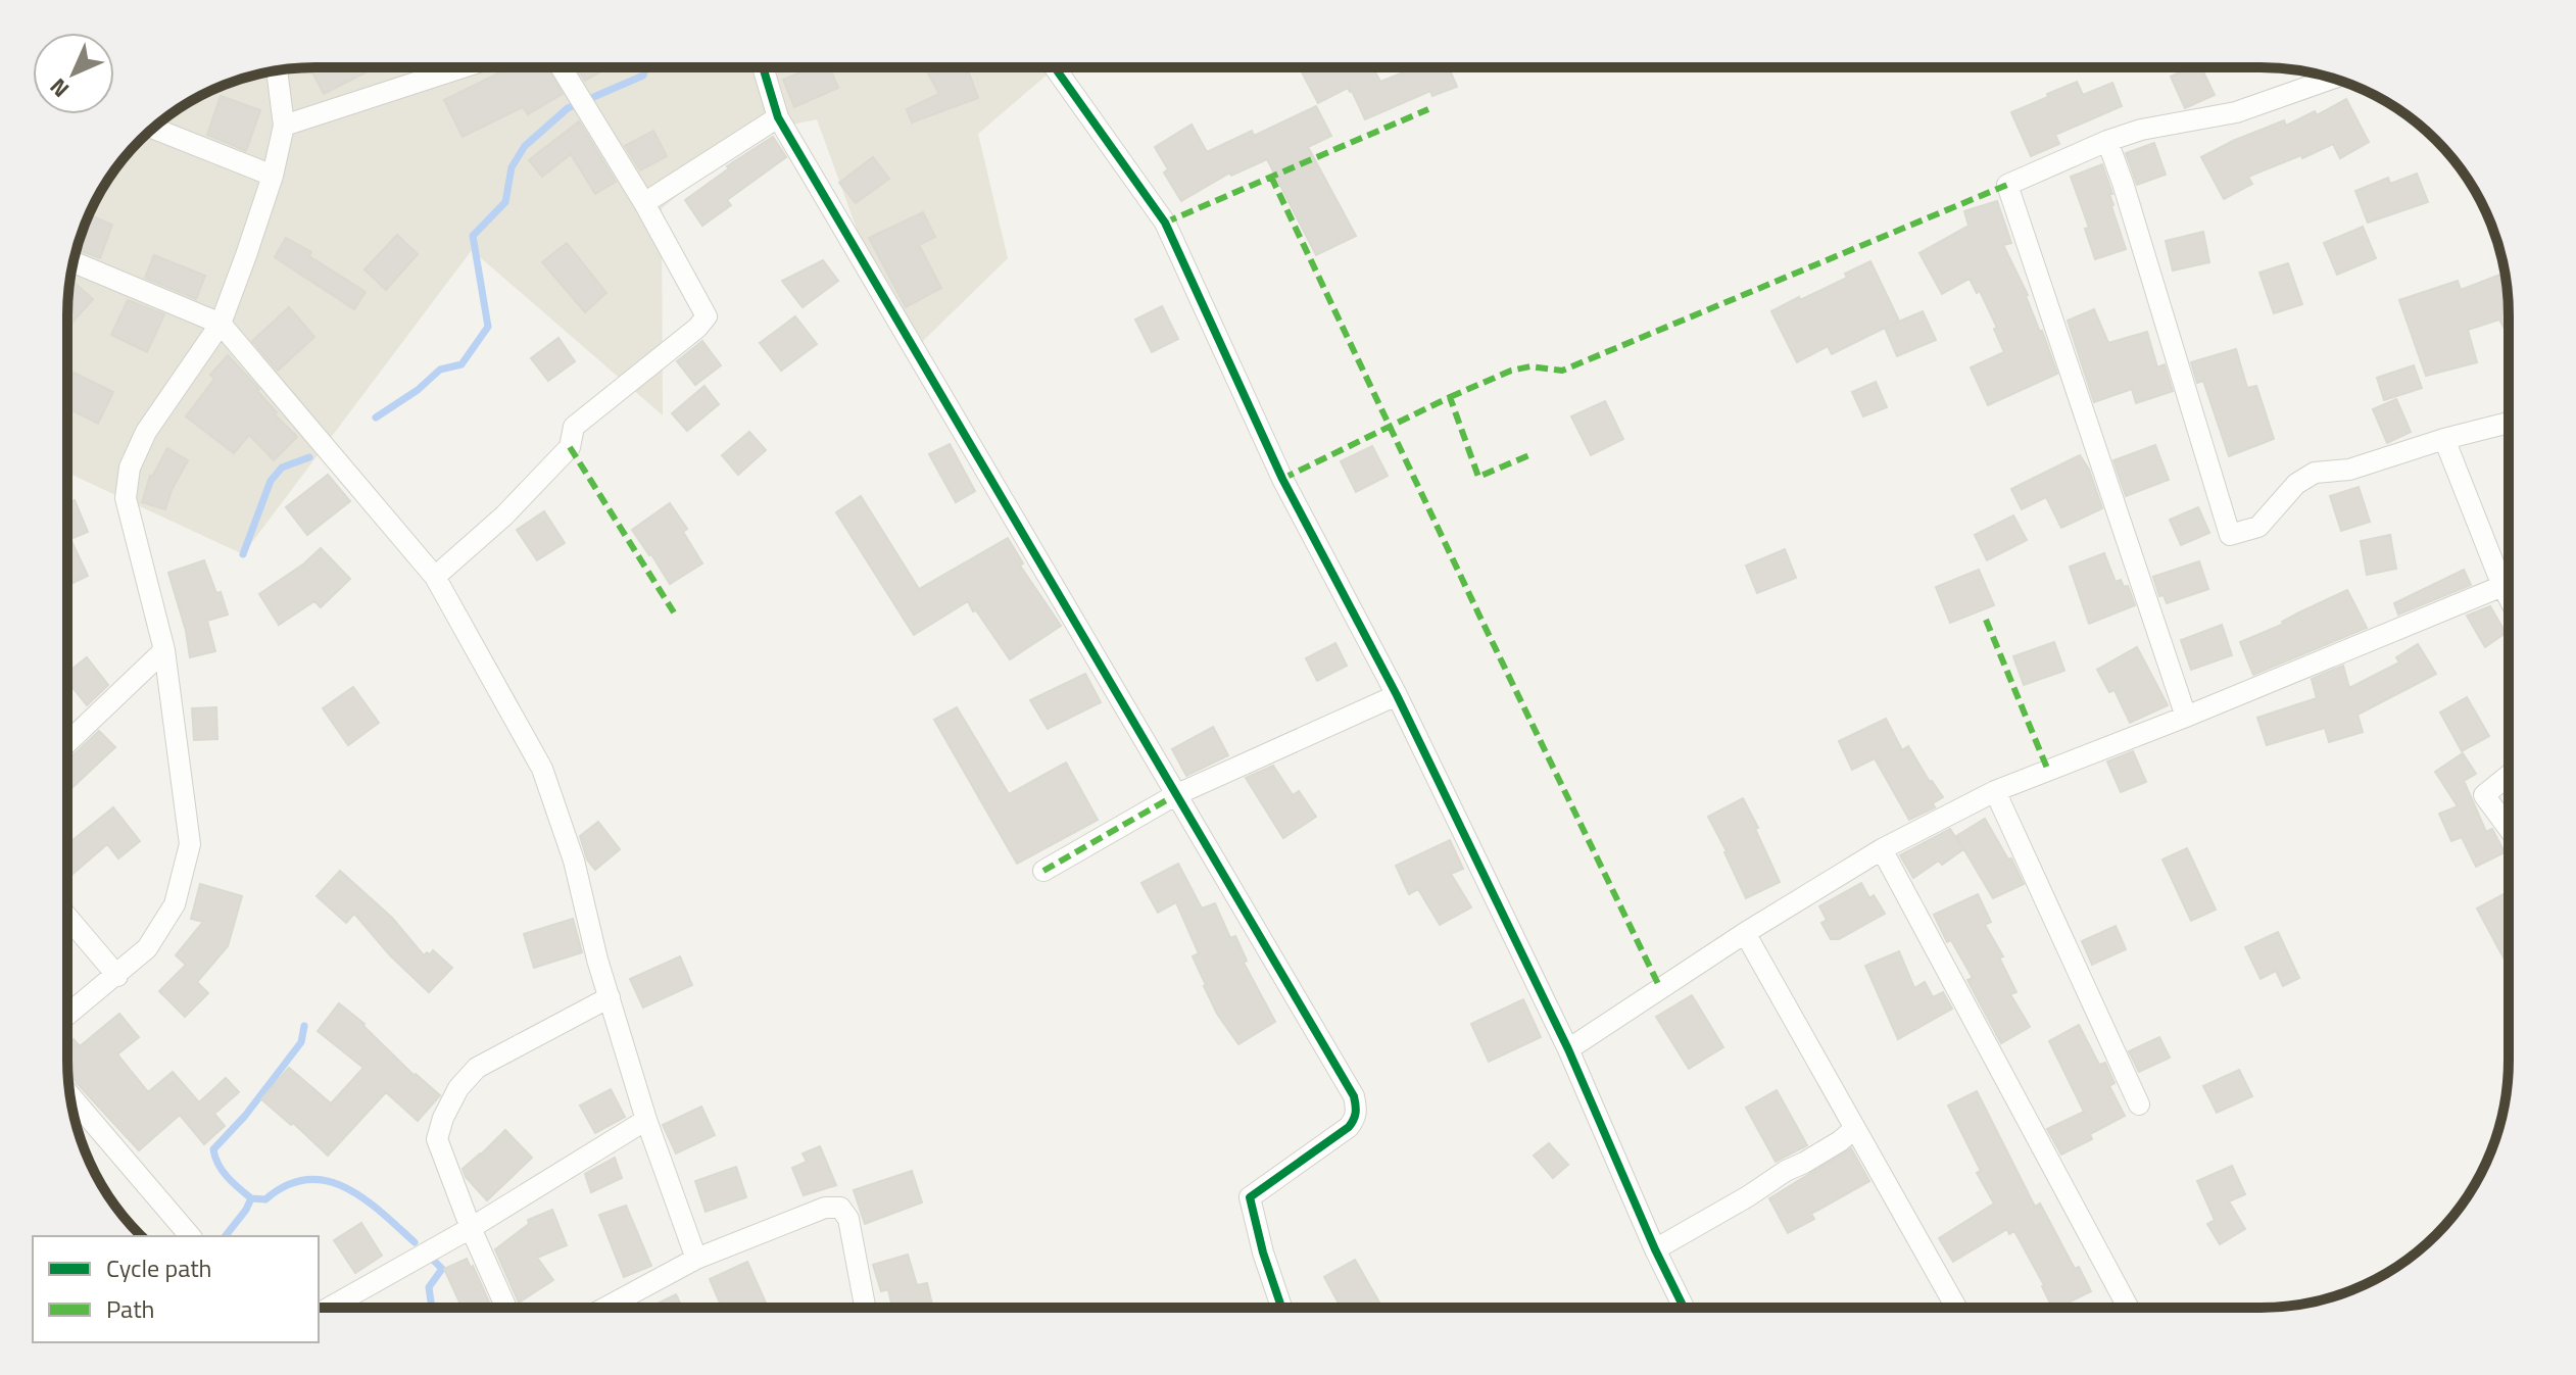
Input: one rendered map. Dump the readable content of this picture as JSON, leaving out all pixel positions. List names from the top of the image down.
{
  "legend": ["Cycle path", "Path"],
  "north": "bottom left"
}
